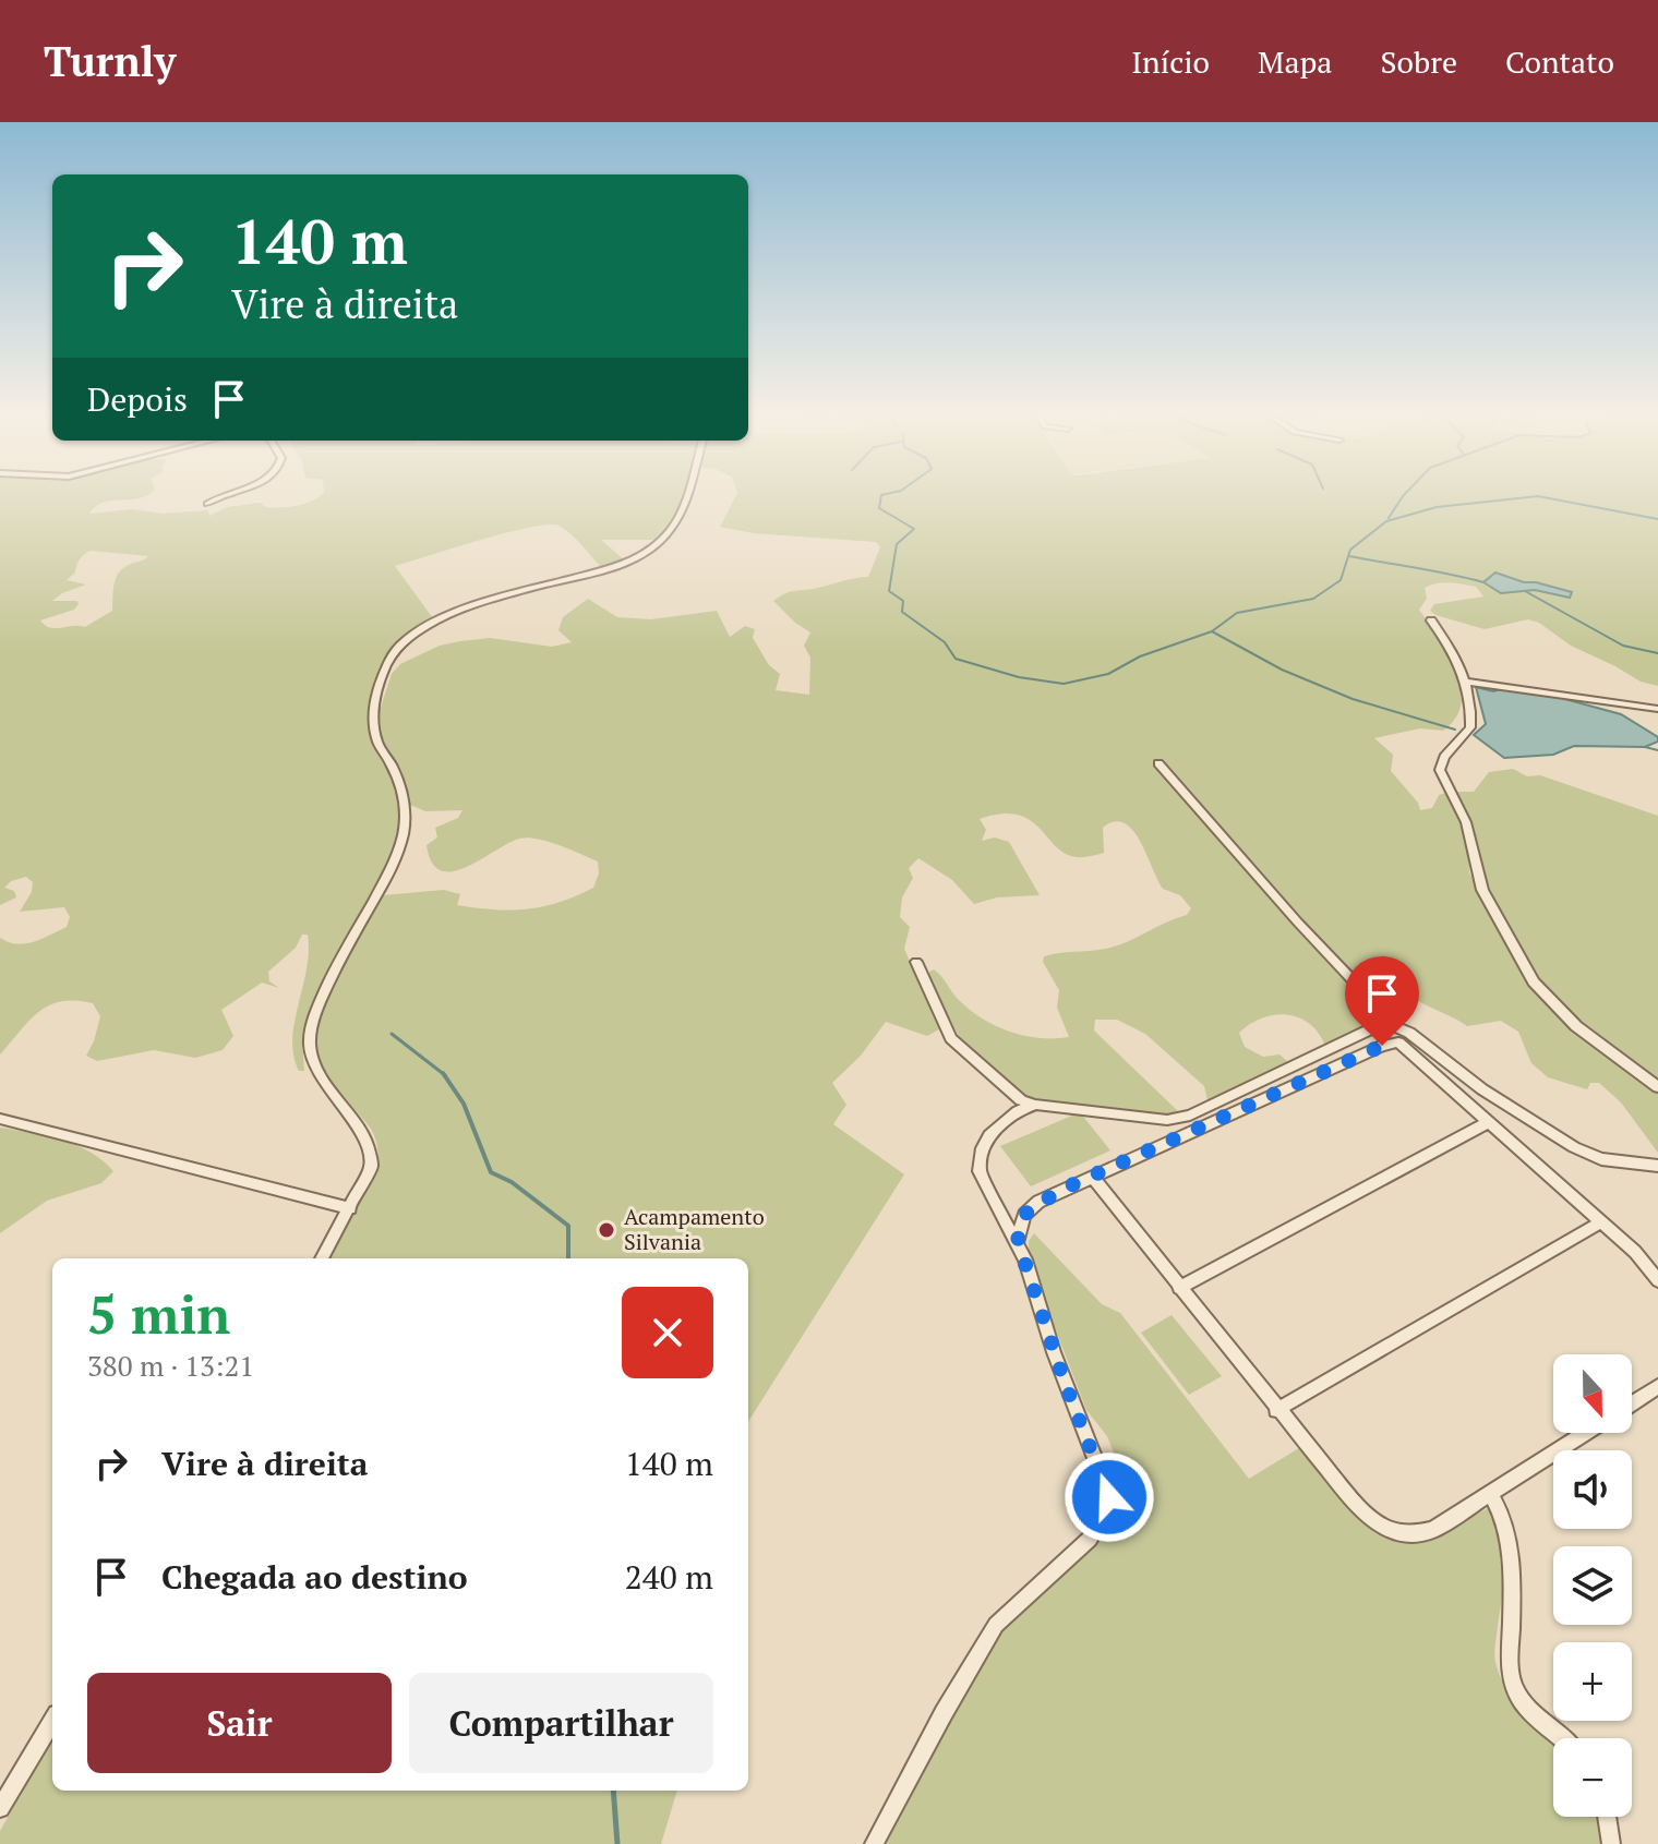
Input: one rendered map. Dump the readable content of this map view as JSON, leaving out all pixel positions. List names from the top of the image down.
{
  "places": ["Acampamento Silvania"],
  "north": "bottom",
  "page": {
    "header": "Turnly",
    "nav": [
      "Início",
      "Mapa",
      "Sobre",
      "Contato"
    ],
    "turn": ["140 m", "Vire à direita"],
    "then": "Depois",
    "heading": ["5 min", "380 m · 13:21"],
    "map_buttons": ["+", "−"],
    "list": [
      {
        "name": "Vire à direita",
        "value": "140 m"
      },
      {
        "name": "Chegada ao destino",
        "value": "240 m"
      }
    ],
    "buttons": ["Sair", "Compartilhar"]
  }
}
